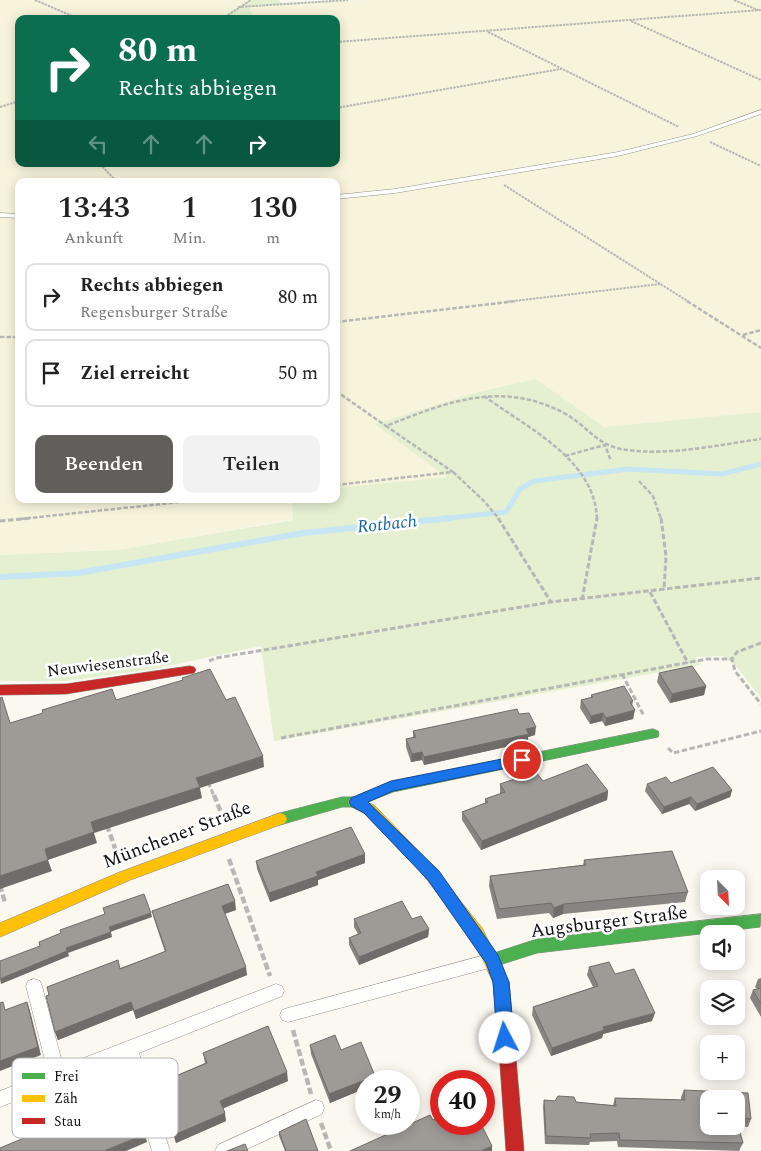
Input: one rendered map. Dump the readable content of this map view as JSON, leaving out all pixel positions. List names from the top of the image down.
{
  "streets": {
    "street": ["Neuwiesenstraße", "Münchener Straße", "Augsburger Straße"]
  },
  "water": ["Rotbach"],
  "legend": ["Frei", "Zäh", "Stau"],
  "north": "bottom right",
  "page": {
    "turn": ["80 m", "Rechts abbiegen"],
    "eta": [
      "13:43",
      "Ankunft",
      "1",
      "Min.",
      "130",
      "m"
    ],
    "list": [
      {
        "name": "Rechts abbiegen",
        "note": "Regensburger Straße",
        "value": "80 m"
      },
      {
        "name": "Ziel erreicht",
        "value": "50 m"
      }
    ],
    "buttons": ["Beenden", "Teilen"],
    "map_buttons": ["+", "−"],
    "speed": "29 km/h",
    "limit": "40"
  }
}
